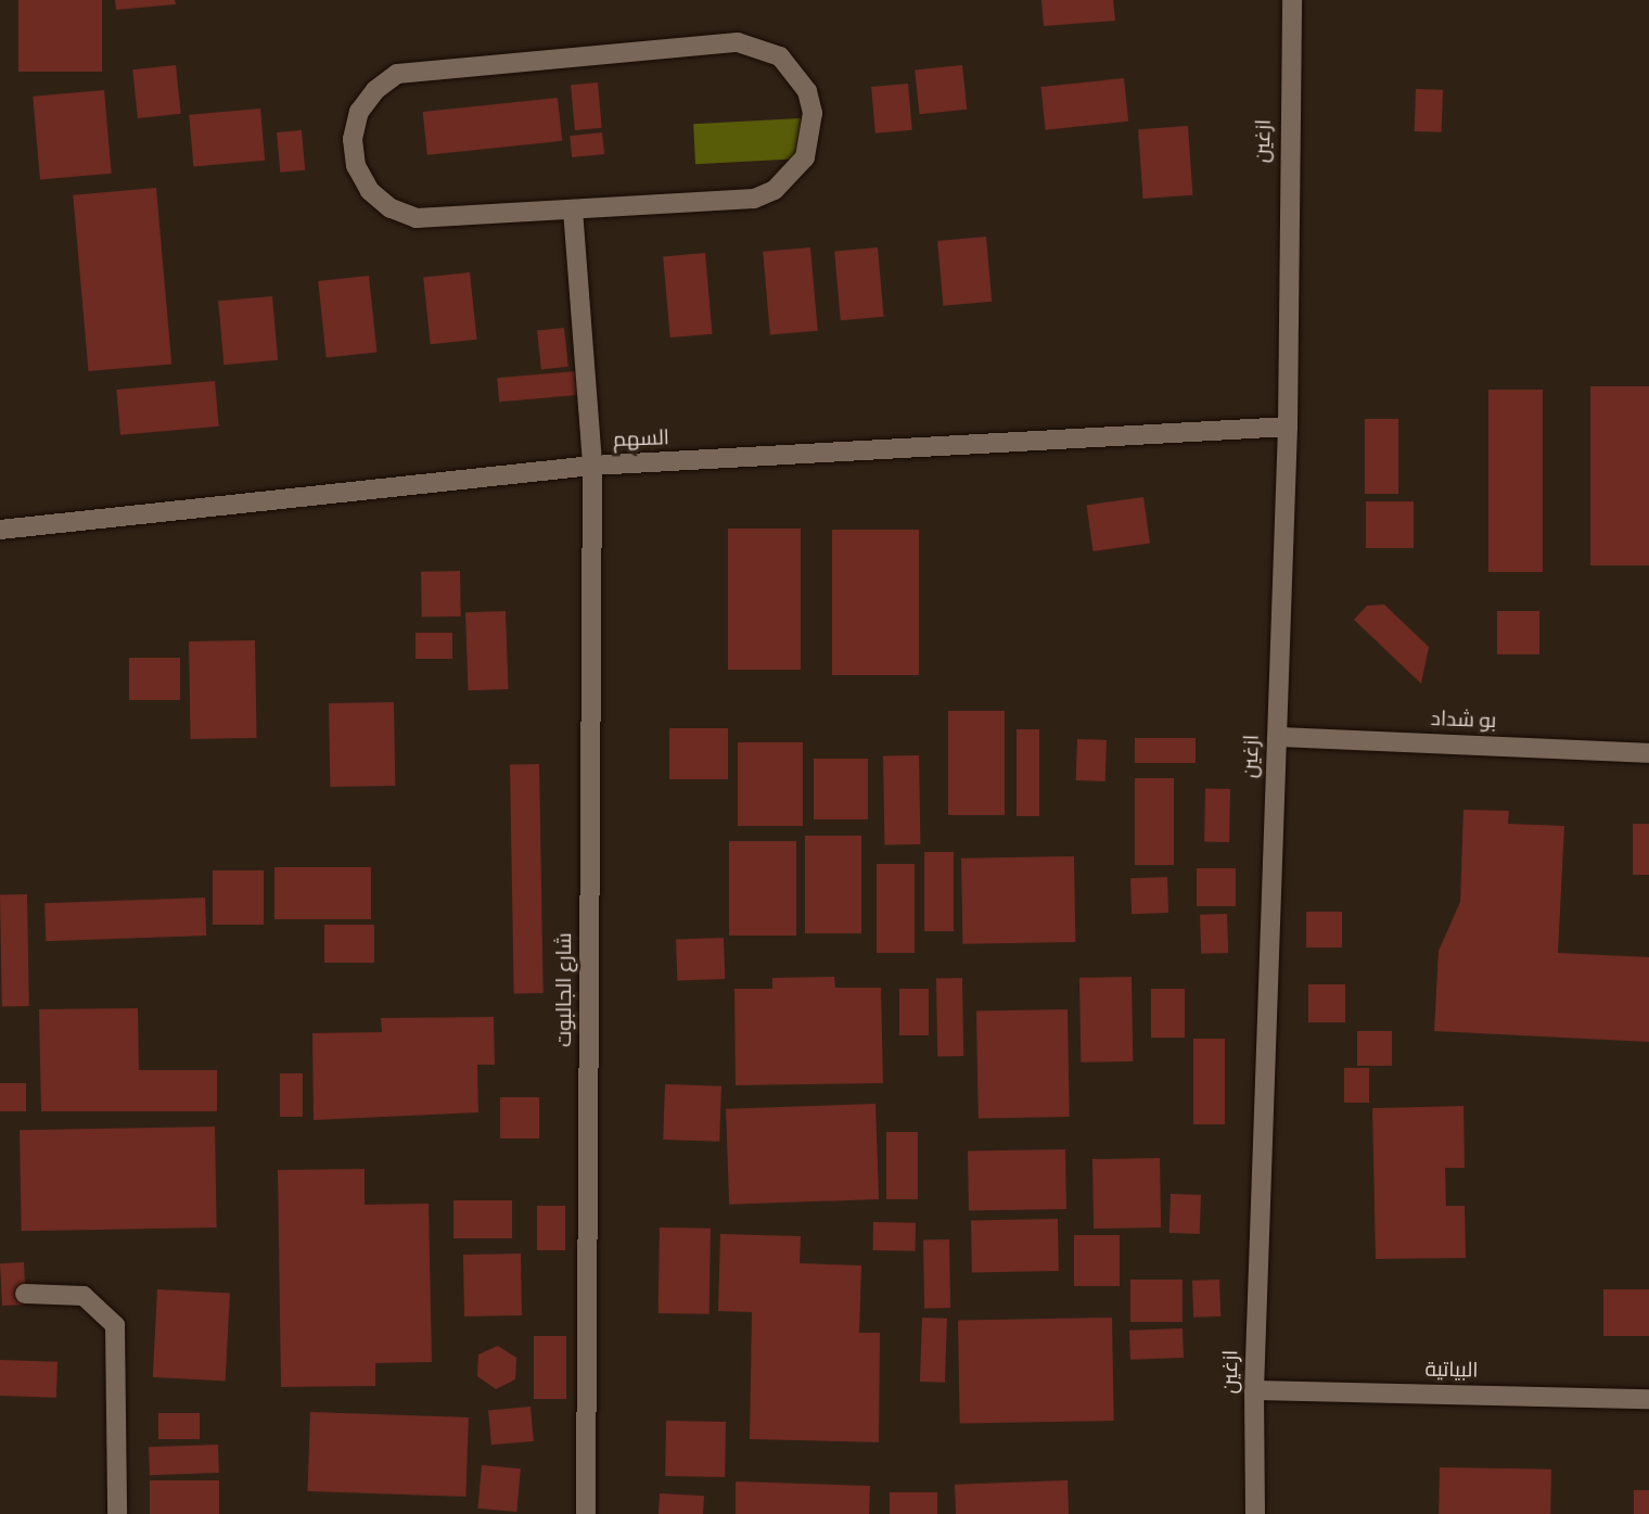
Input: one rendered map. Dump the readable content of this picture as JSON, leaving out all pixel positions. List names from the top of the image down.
{
  "streets": {
    "street": [
      "ازغين",
      "السهم",
      "بو شداد",
      "شارع الجالبوت",
      "البياتية"
    ]
  },
  "crossings": [
    ["ازغين", "السهم"],
    ["ازغين", "بو شداد"],
    ["ازغين", "البياتية"],
    ["السهم", "شارع الجالبوت"]
  ]
}
